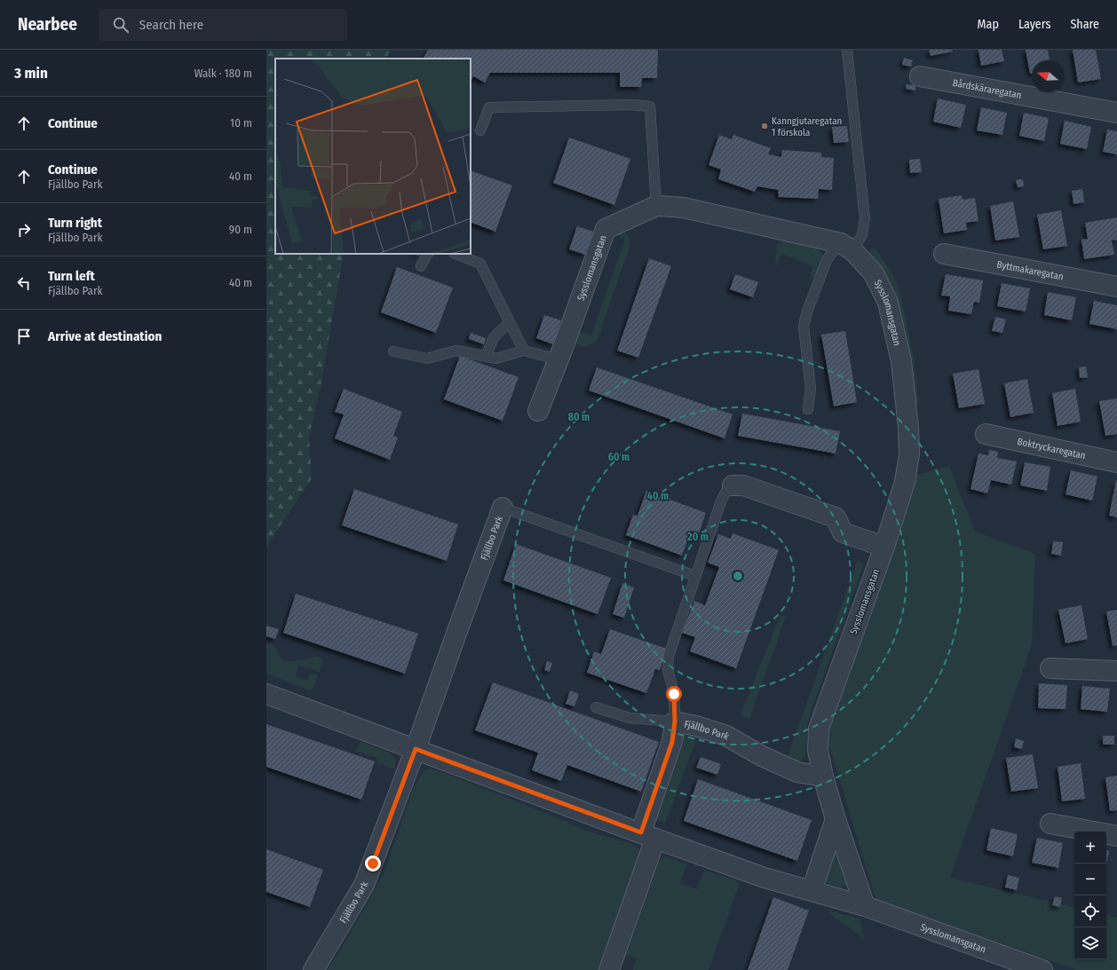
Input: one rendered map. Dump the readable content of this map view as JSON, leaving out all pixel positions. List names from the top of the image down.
{
  "streets": {
    "street": [
      "Bårdskäraregatan",
      "Sysslomansgatan",
      "Byttmakaregatan",
      "Boktryckaregatan",
      "Fjällbo Park"
    ]
  },
  "crossings": [
    ["Sysslomansgatan", "Fjällbo Park"]
  ],
  "places": ["Kanngjutaregatan 1 förskola"],
  "north": "left",
  "page": {
    "header": "Nearbee",
    "search": "Search here",
    "nav": ["Map", "Layers", "Share"],
    "heading": ["3 min", "Walk · 180 m"],
    "list": [
      ["Continue", "10 m"],
      ["Continue", "Fjällbo Park", "40 m"],
      ["Turn right", "Fjällbo Park", "90 m"],
      ["Turn left", "Fjällbo Park", "40 m"],
      "Arrive at destination"
    ],
    "map_buttons": ["+", "−"]
  },
  "rings": [
    "80 m",
    "60 m",
    "40 m",
    "20 m"
  ]
}
